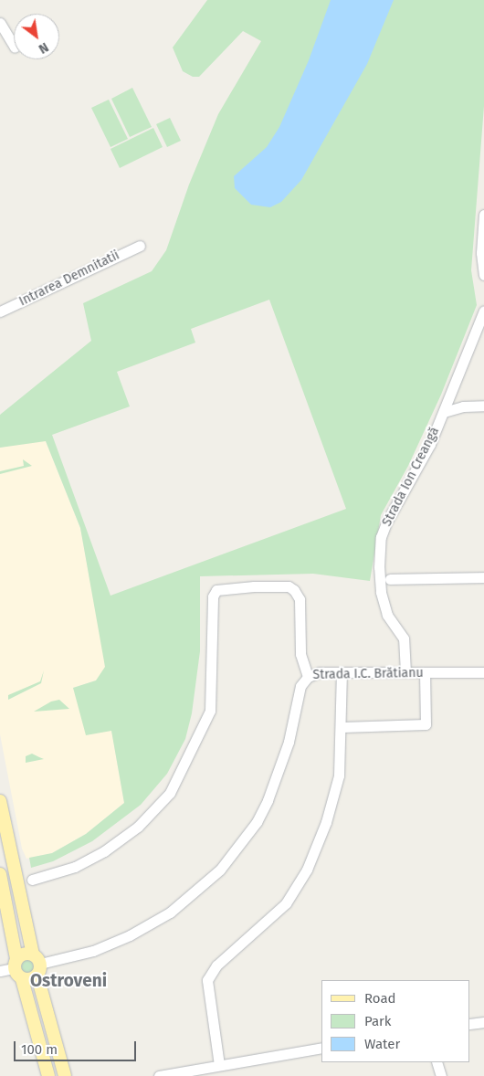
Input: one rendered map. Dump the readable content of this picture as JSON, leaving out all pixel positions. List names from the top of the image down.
{
  "streets": {
    "street": ["Intrarea Demnitatii", "Strada Ion Creangă", "Strada I.C. Brătianu"]
  },
  "crossings": [
    ["Strada Ion Creangă", "Strada I.C. Brătianu"]
  ],
  "districts": ["Ostroveni"],
  "legend": ["Road", "Park", "Water"],
  "scale_bar": "100 m",
  "north": "bottom right"
}
